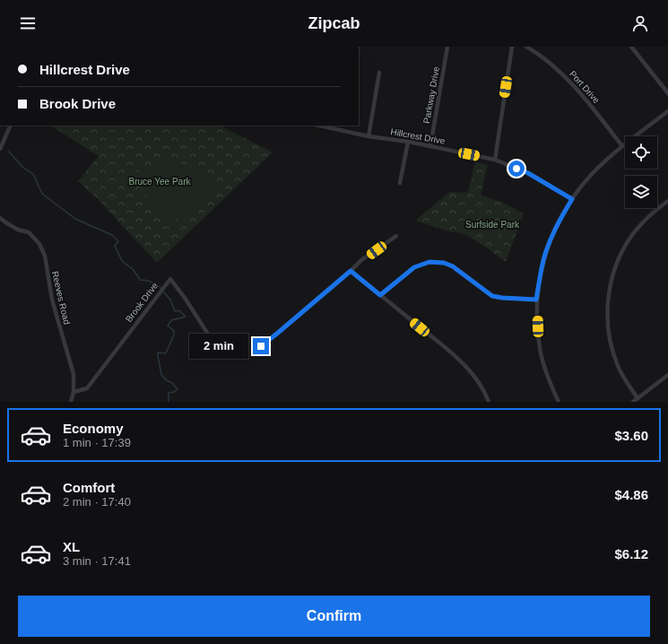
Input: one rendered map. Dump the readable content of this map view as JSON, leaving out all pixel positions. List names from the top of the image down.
{
  "streets": {
    "street": [
      "Port Drive",
      "Parkway Drive",
      "Hillcrest Drive",
      "Reeves Road",
      "Brook Drive"
    ]
  },
  "crossings": [
    ["Parkway Drive", "Hillcrest Drive"],
    ["Reeves Road", "Brook Drive"]
  ],
  "parks": ["Bruce Yee Park", "Surfside Park"],
  "page": {
    "header": "Zipcab",
    "banner": ["Hillcrest Drive", "Brook Drive"],
    "bubble": "2 min",
    "list": [
      {
        "name": "Economy",
        "note": "1 min · 17:39",
        "value": "$3.60"
      },
      {
        "name": "Comfort",
        "note": "2 min · 17:40",
        "value": "$4.86"
      },
      {
        "name": "XL",
        "note": "3 min · 17:41",
        "value": "$6.12"
      }
    ],
    "buttons": "Confirm"
  }
}
